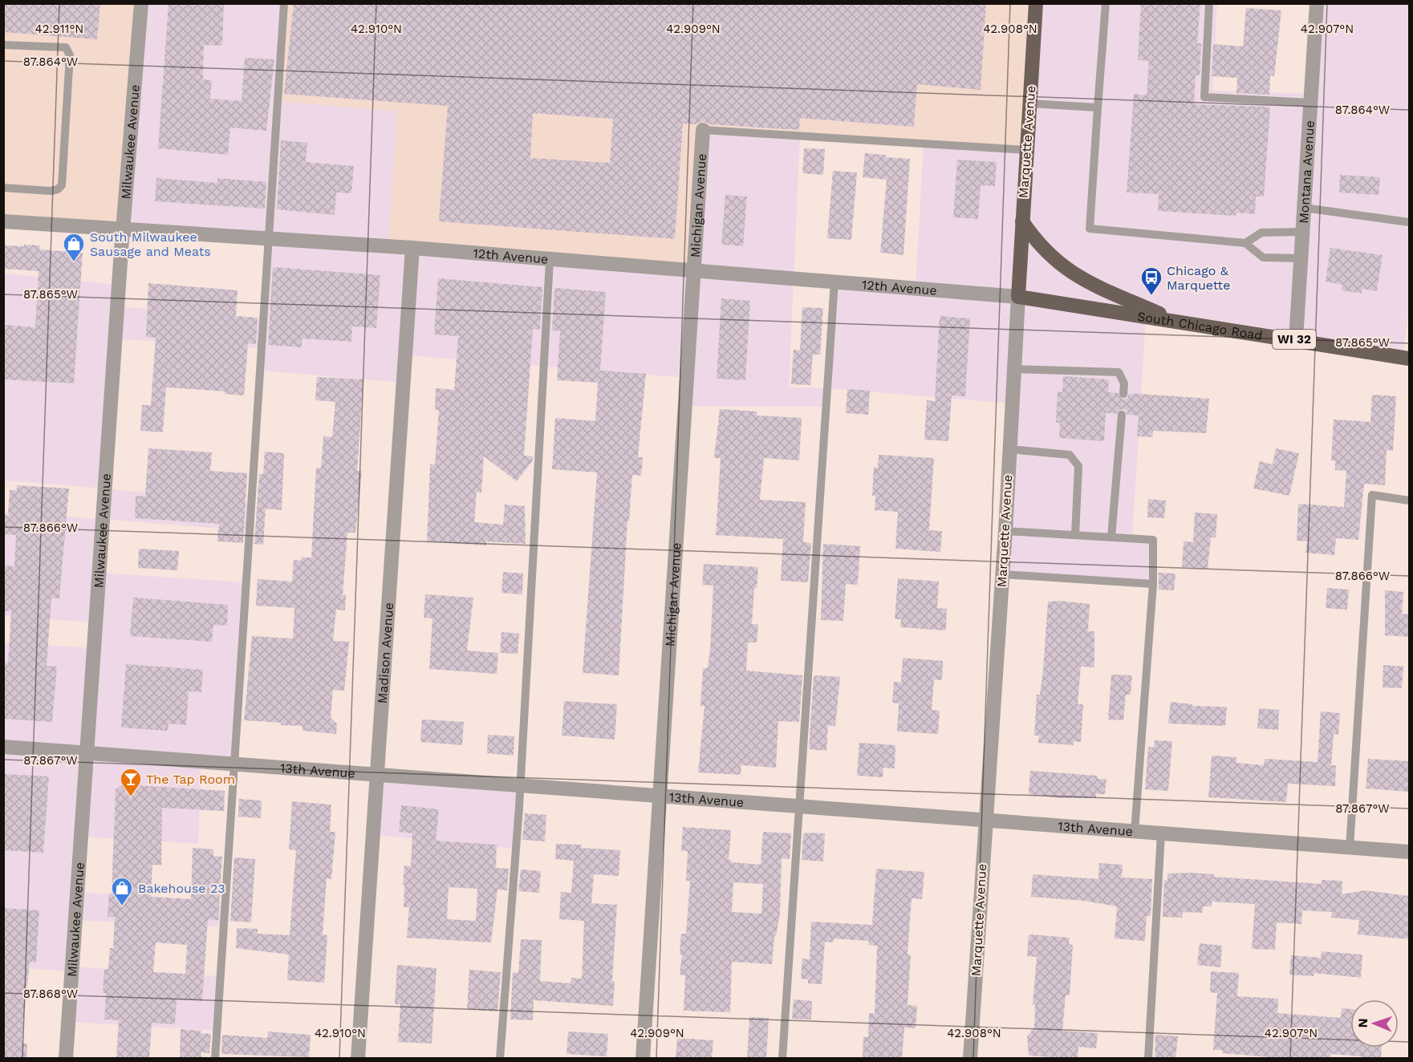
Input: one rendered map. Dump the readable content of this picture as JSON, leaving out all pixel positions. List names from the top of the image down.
{
  "streets": {
    "main road": ["Marquette Avenue", "South Chicago Road", "WI 32"],
    "street": [
      "Milwaukee Avenue",
      "Montana Avenue",
      "Michigan Avenue",
      "12th Avenue",
      "Madison Avenue",
      "13th Avenue"
    ]
  },
  "crossings": [
    ["Milwaukee Avenue", "12th Avenue"],
    ["Milwaukee Avenue", "13th Avenue"],
    ["Marquette Avenue", "12th Avenue"],
    ["Marquette Avenue", "South Chicago Road"],
    ["Marquette Avenue", "WI 32"],
    ["Marquette Avenue", "13th Avenue"],
    ["Montana Avenue", "South Chicago Road"],
    ["Michigan Avenue", "12th Avenue"],
    ["Michigan Avenue", "13th Avenue"],
    ["12th Avenue", "South Chicago Road"],
    ["12th Avenue", "Madison Avenue"],
    ["South Chicago Road", "WI 32"],
    ["Madison Avenue", "13th Avenue"]
  ],
  "places": {
    "shop": ["South Milwaukee Sausage and Meats", "Bakehouse 23"],
    "bus stop": ["Chicago & Marquette"],
    "bar": ["The Tap Room"]
  },
  "north": "left",
  "coordinates": [
    "42.911°N",
    "42.910°N",
    "42.909°N",
    "42.908°N",
    "42.907°N",
    "87.864°W",
    "87.865°W",
    "87.866°W",
    "87.867°W",
    "87.868°W"
  ]
}
